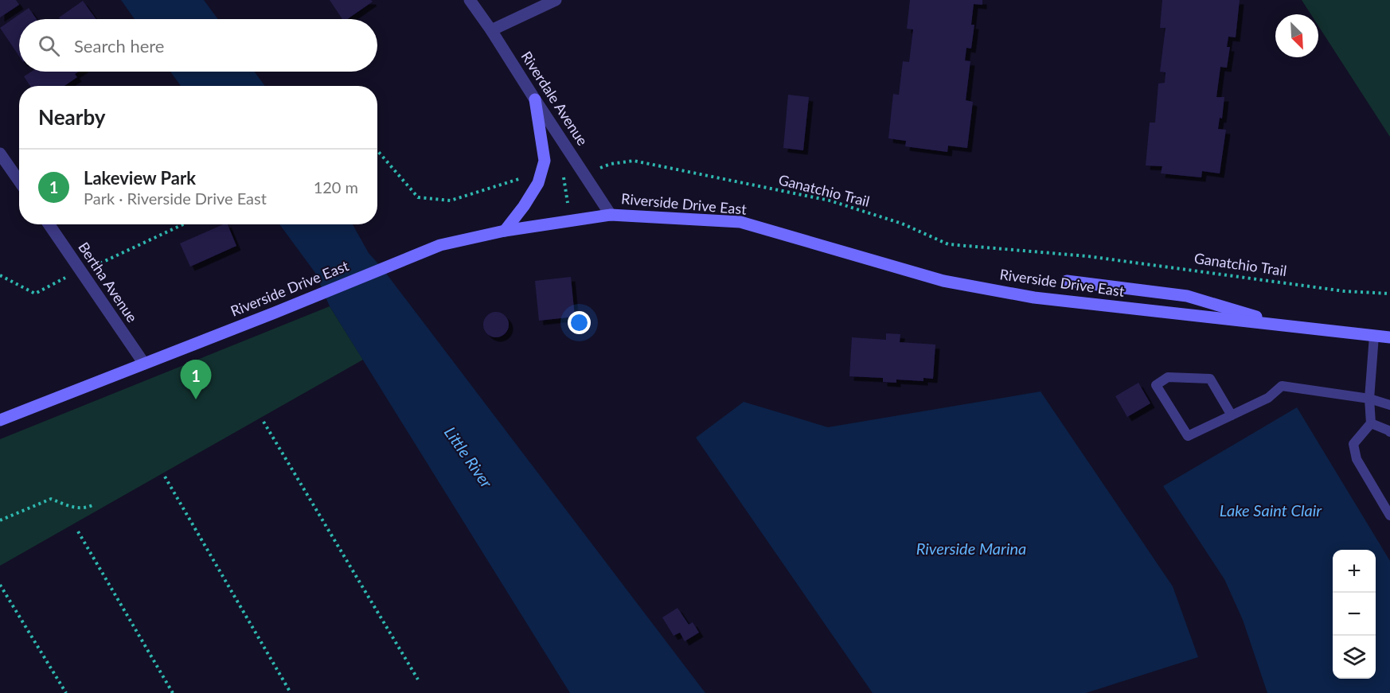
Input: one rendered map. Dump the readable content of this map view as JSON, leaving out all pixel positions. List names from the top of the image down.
{
  "streets": {
    "main road": ["Riverside Drive East"],
    "street": ["Riverdale Avenue", "Bertha Avenue"],
    "path": ["Ganatchio Trail"]
  },
  "crossings": [
    ["Riverdale Avenue", "Riverside Drive East"],
    ["Riverside Drive East", "Bertha Avenue"]
  ],
  "water": ["Little River", "Lake Saint Clair", "Riverside Marina"],
  "north": "bottom right",
  "page": {
    "search": "Search here",
    "heading": "Nearby",
    "list": [
      {
        "mark": "1",
        "name": "Lakeview Park",
        "note": "Park · Riverside Drive East",
        "value": "120 m"
      }
    ],
    "pins": "1",
    "map_buttons": ["+", "−"]
  }
}
